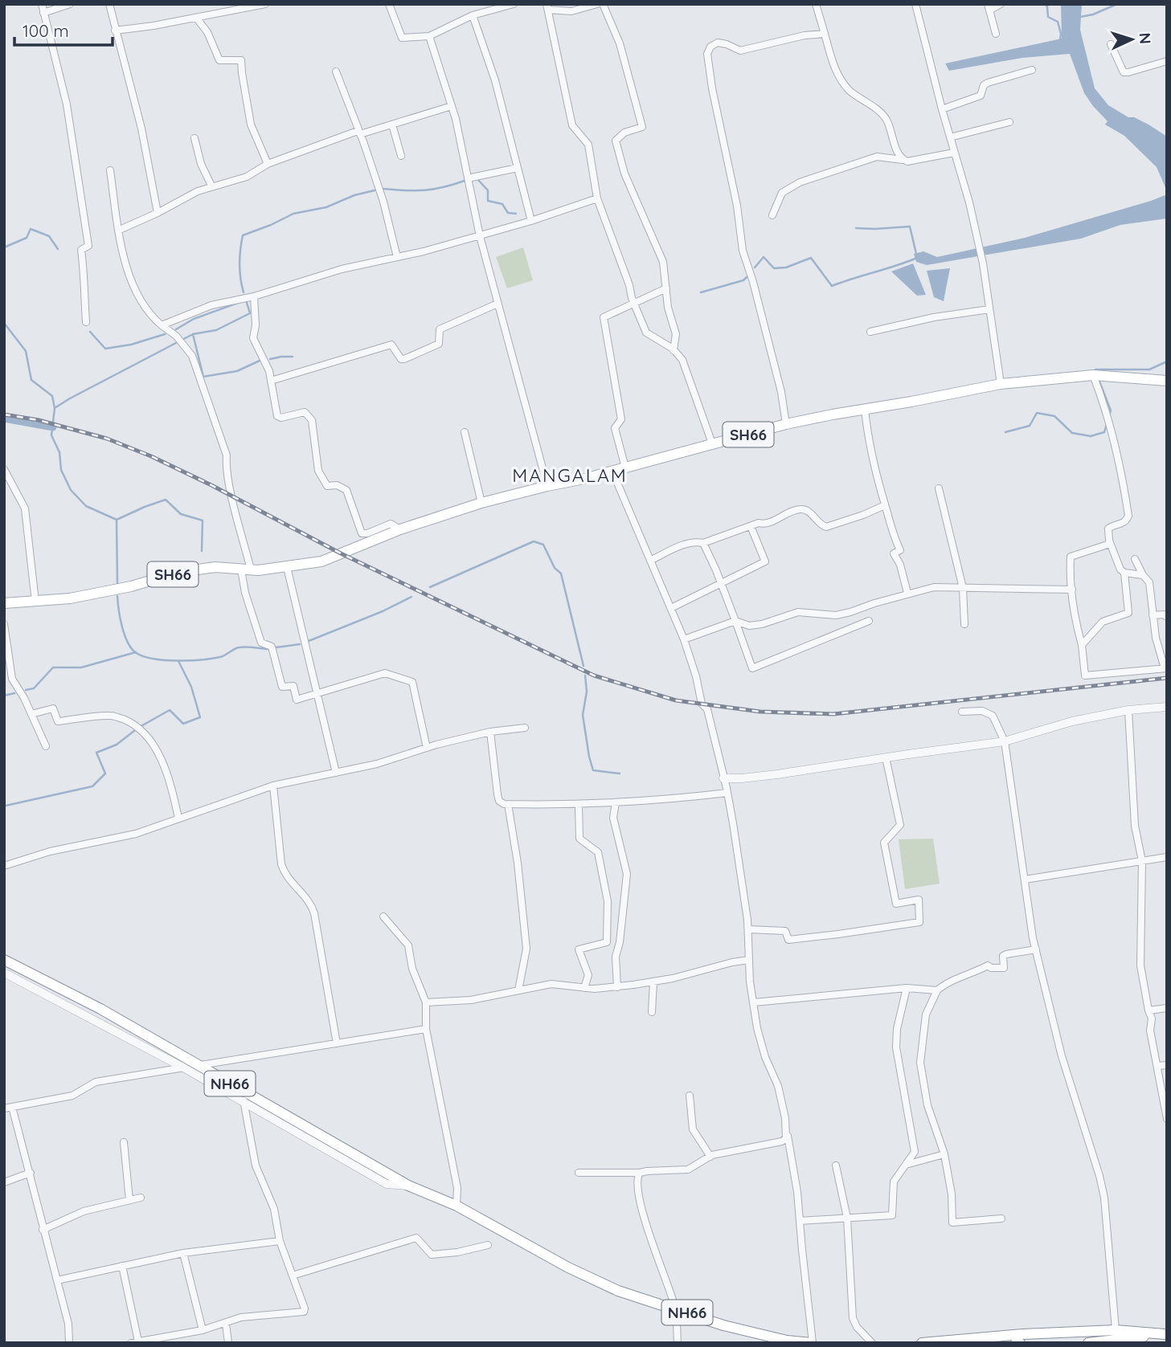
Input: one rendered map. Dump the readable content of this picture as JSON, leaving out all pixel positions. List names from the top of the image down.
{
  "streets": {
    "main road": ["SH66", "NH66"]
  },
  "districts": ["MANGALAM"],
  "scale_bar": "100 m",
  "north": "right"
}
